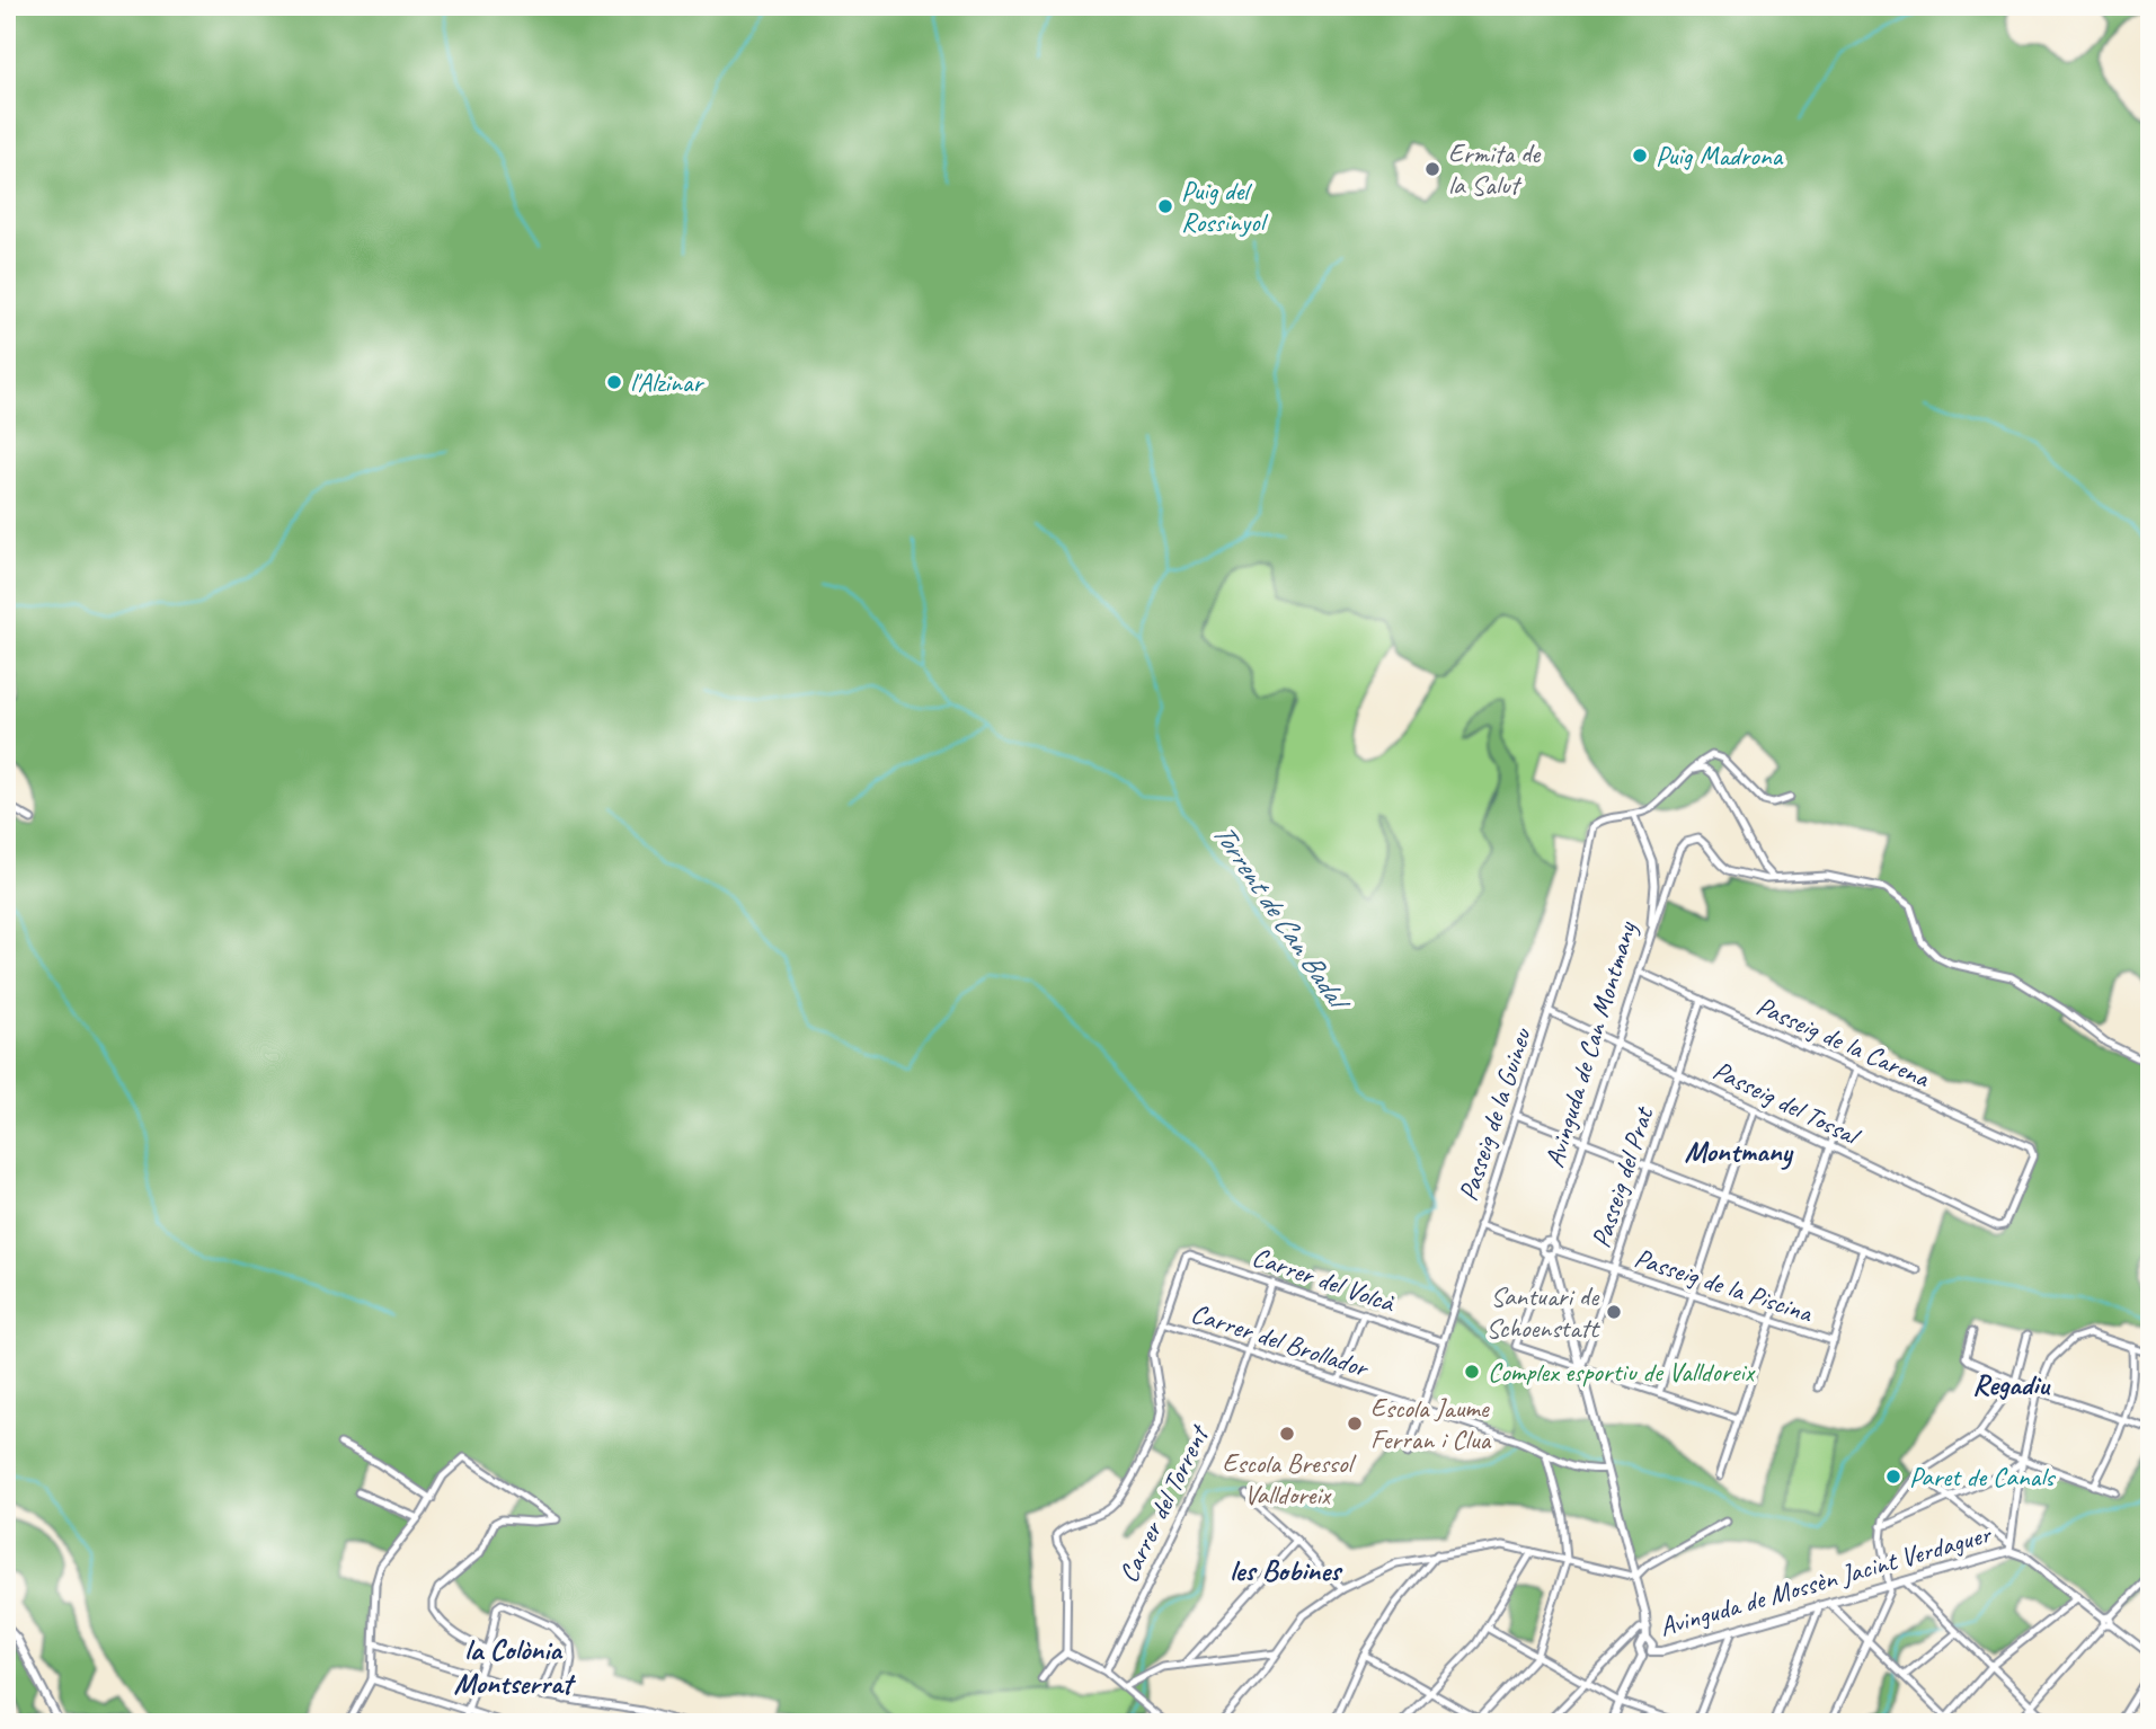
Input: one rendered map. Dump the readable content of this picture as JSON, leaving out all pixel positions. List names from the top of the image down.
{
  "streets": {
    "street": [
      "Passeig de la Carena",
      "Avinguda de Can Montmany",
      "Passeig del Tossal",
      "Passeig de la Guineu",
      "Passeig del Prat",
      "Carrer del Volcà",
      "Passeig de la Piscina",
      "Carrer del Brollador",
      "Carrer del Torrent",
      "Avinguda de Mossèn Jacint Verdaguer"
    ]
  },
  "crossings": [
    ["Passeig de la Carena", "Avinguda de Can Montmany"],
    ["Passeig de la Carena", "Passeig del Tossal"],
    ["Passeig de la Carena", "Passeig del Prat"],
    ["Avinguda de Can Montmany", "Passeig del Tossal"],
    ["Avinguda de Can Montmany", "Passeig de la Guineu"],
    ["Avinguda de Can Montmany", "Passeig de la Piscina"],
    ["Passeig del Tossal", "Passeig de la Guineu"],
    ["Passeig del Tossal", "Passeig del Prat"],
    ["Passeig de la Guineu", "Carrer del Volcà"],
    ["Passeig de la Guineu", "Carrer del Brollador"],
    ["Passeig del Prat", "Passeig de la Piscina"],
    ["Carrer del Volcà", "Carrer del Brollador"],
    ["Carrer del Volcà", "Carrer del Torrent"],
    ["Carrer del Brollador", "Carrer del Torrent"]
  ],
  "districts": [
    "Montmany",
    "Regadiu",
    "les Bobines",
    "la Colònia Montserrat"
  ],
  "water": ["Torrent de Can Badal"],
  "places": [
    "Puig Madrona",
    "Ermita de la Salut",
    "Puig del Rossinyol",
    "l'Alzinar",
    "Santuari de Schoenstatt",
    "Complex esportiu de Valldoreix",
    "Escola Jaume Ferran i Clua",
    "Escola Bressol Valldoreix",
    "Paret de Canals"
  ]
}
